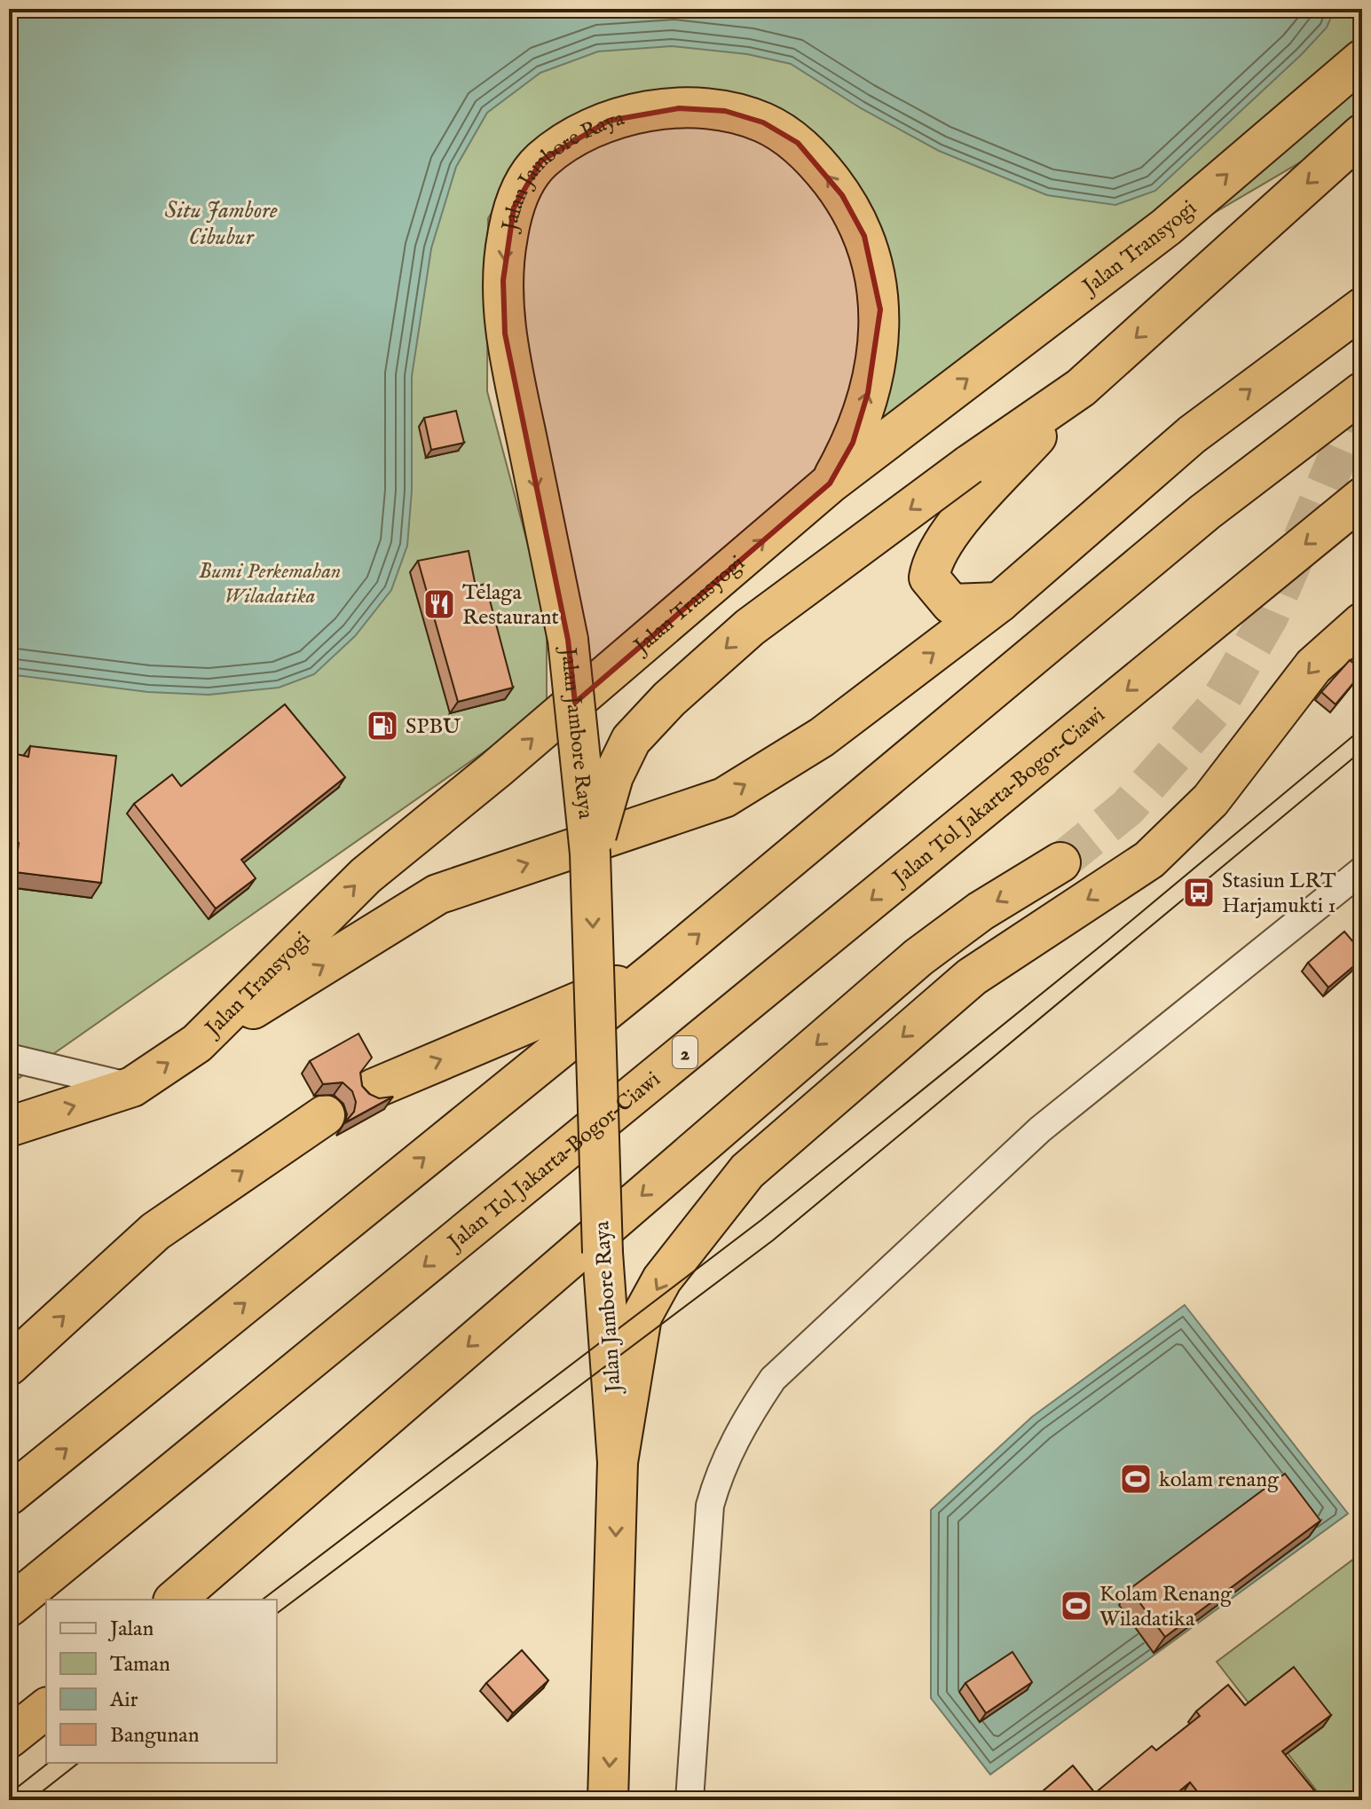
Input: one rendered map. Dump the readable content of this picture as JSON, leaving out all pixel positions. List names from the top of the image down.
{
  "streets": {
    "highway": [
      "Jalan Jambore Raya",
      "Jalan Transyogi",
      "Jalan Tol Jakarta–Bogor–Ciawi",
      "2"
    ]
  },
  "crossings": [
    ["Jalan Jambore Raya", "Jalan Transyogi"]
  ],
  "water": ["Situ Jambore Cibubur"],
  "parks": ["Bumi Perkemahan Wiladatika"],
  "places": {
    "restaurant": ["Telaga Restaurant"],
    "fuel station": ["SPBU"],
    "bus stop": ["Stasiun LRT Harjamukti 1"],
    "sports": ["kolam renang", "Kolam Renang Wiladatika"]
  },
  "legend": [
    "Jalan",
    "Taman",
    "Air",
    "Bangunan"
  ]
}
